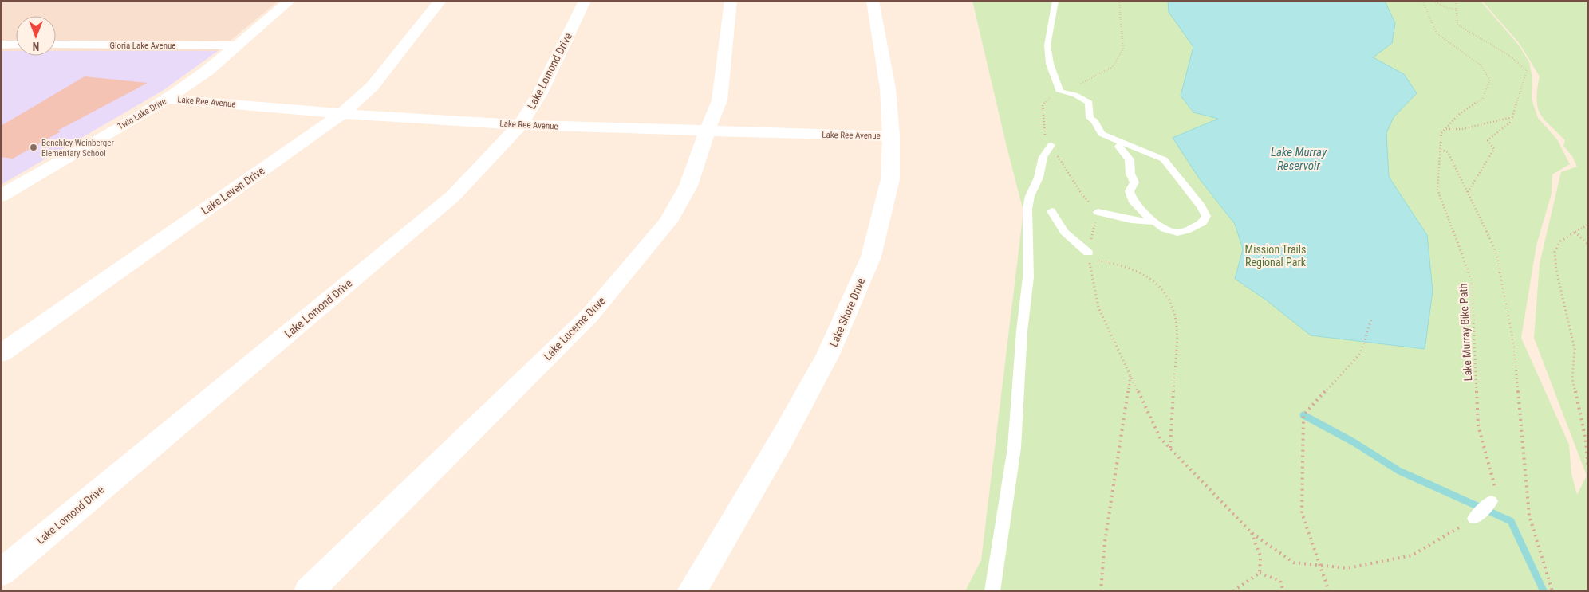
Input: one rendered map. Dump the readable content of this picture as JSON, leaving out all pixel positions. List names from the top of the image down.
{
  "streets": {
    "street": [
      "Gloria Lake Avenue",
      "Lake Lomond Drive",
      "Lake Ree Avenue",
      "Twin Lake Drive",
      "Lake Leven Drive",
      "Lake Shore Drive",
      "Lake Lucerne Drive"
    ],
    "path": ["Lake Murray Bike Path"]
  },
  "crossings": [
    ["Gloria Lake Avenue", "Twin Lake Drive"],
    ["Lake Lomond Drive", "Lake Ree Avenue"],
    ["Lake Ree Avenue", "Twin Lake Drive"],
    ["Lake Ree Avenue", "Lake Leven Drive"],
    ["Lake Ree Avenue", "Lake Shore Drive"],
    ["Lake Ree Avenue", "Lake Lucerne Drive"]
  ],
  "water": ["Lake Murray Reservoir"],
  "parks": ["Mission Trails Regional Park"],
  "places": ["Benchley-Weinberger Elementary School"],
  "north": "bottom"
}
